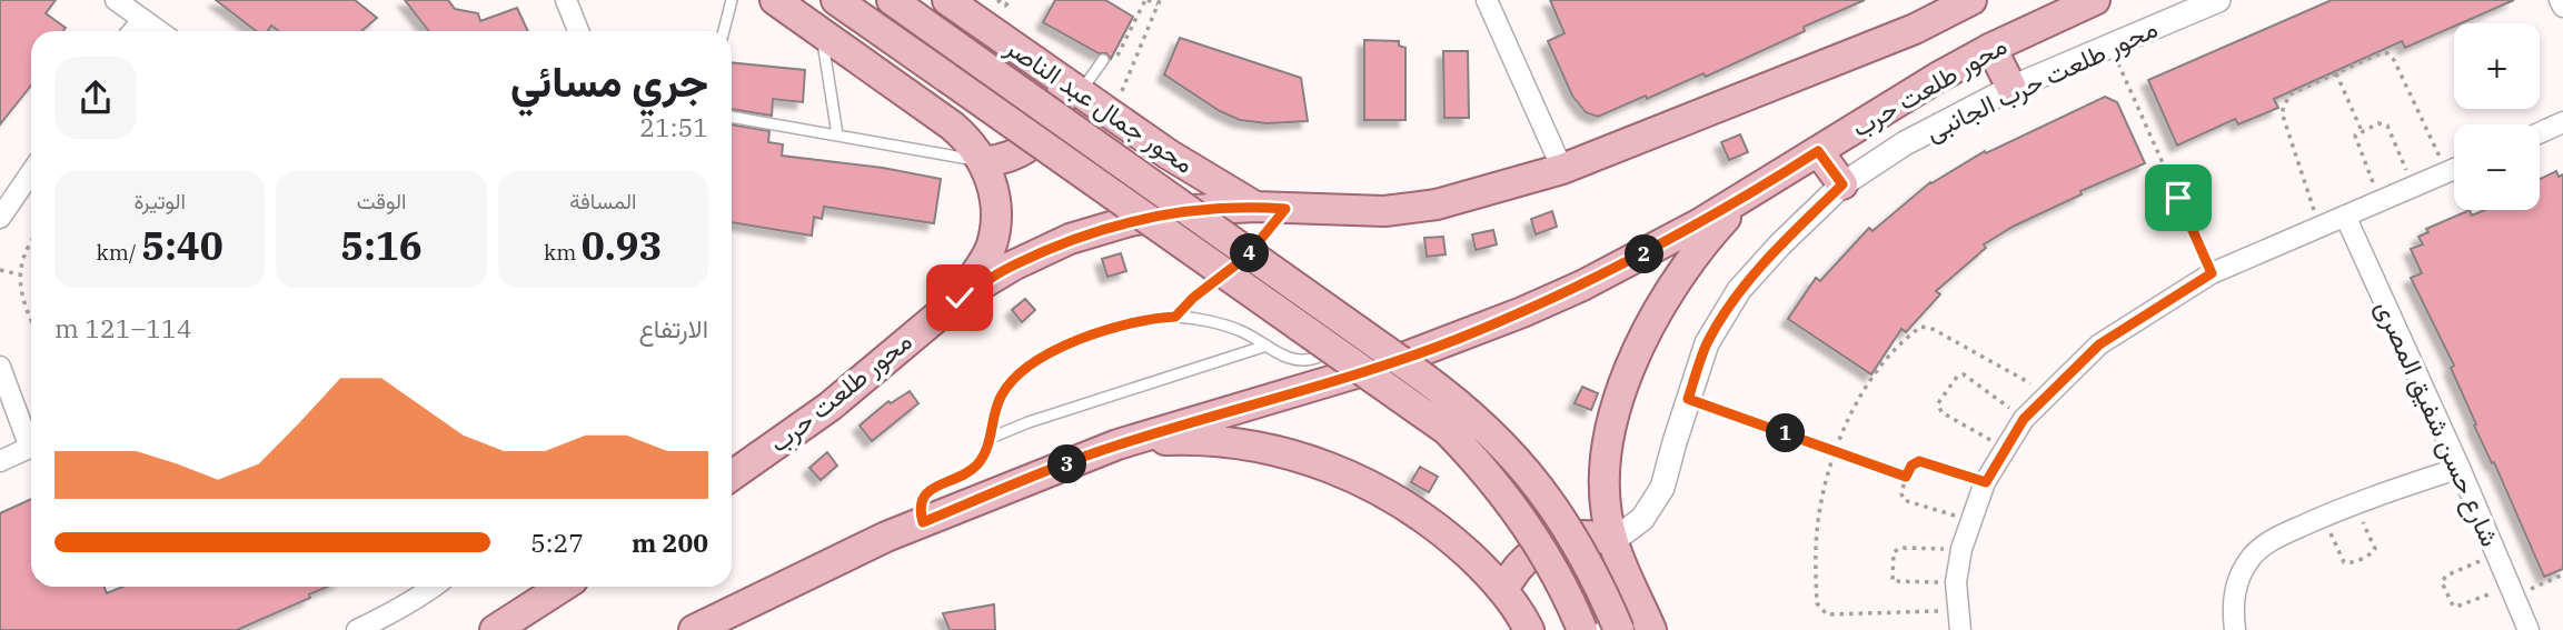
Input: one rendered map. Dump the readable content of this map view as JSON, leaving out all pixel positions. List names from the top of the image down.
{
  "streets": {
    "main road": ["محور طلعت حرب", "محور جمال عبد الناصر"],
    "street": ["محور طلعت حرب الجانبى", "شارع حسن شفيق المصرى"]
  },
  "crossings": [
    ["محور طلعت حرب", "محور جمال عبد الناصر"]
  ],
  "page": {
    "map_buttons": ["+", "−"],
    "heading": ["جري مسائي", "21:51"],
    "stats": [
      ["المسافة", "0.93 km"],
      ["الوقت", "5:16"],
      ["الوتيرة", "5:40 /km"]
    ],
    "pins": [
      "4",
      "2",
      "1",
      "3"
    ],
    "chart": ["الارتفاع", "114–121 m"],
    "list": [
      {
        "name": "200 m",
        "note": "5:27"
      }
    ]
  }
}
